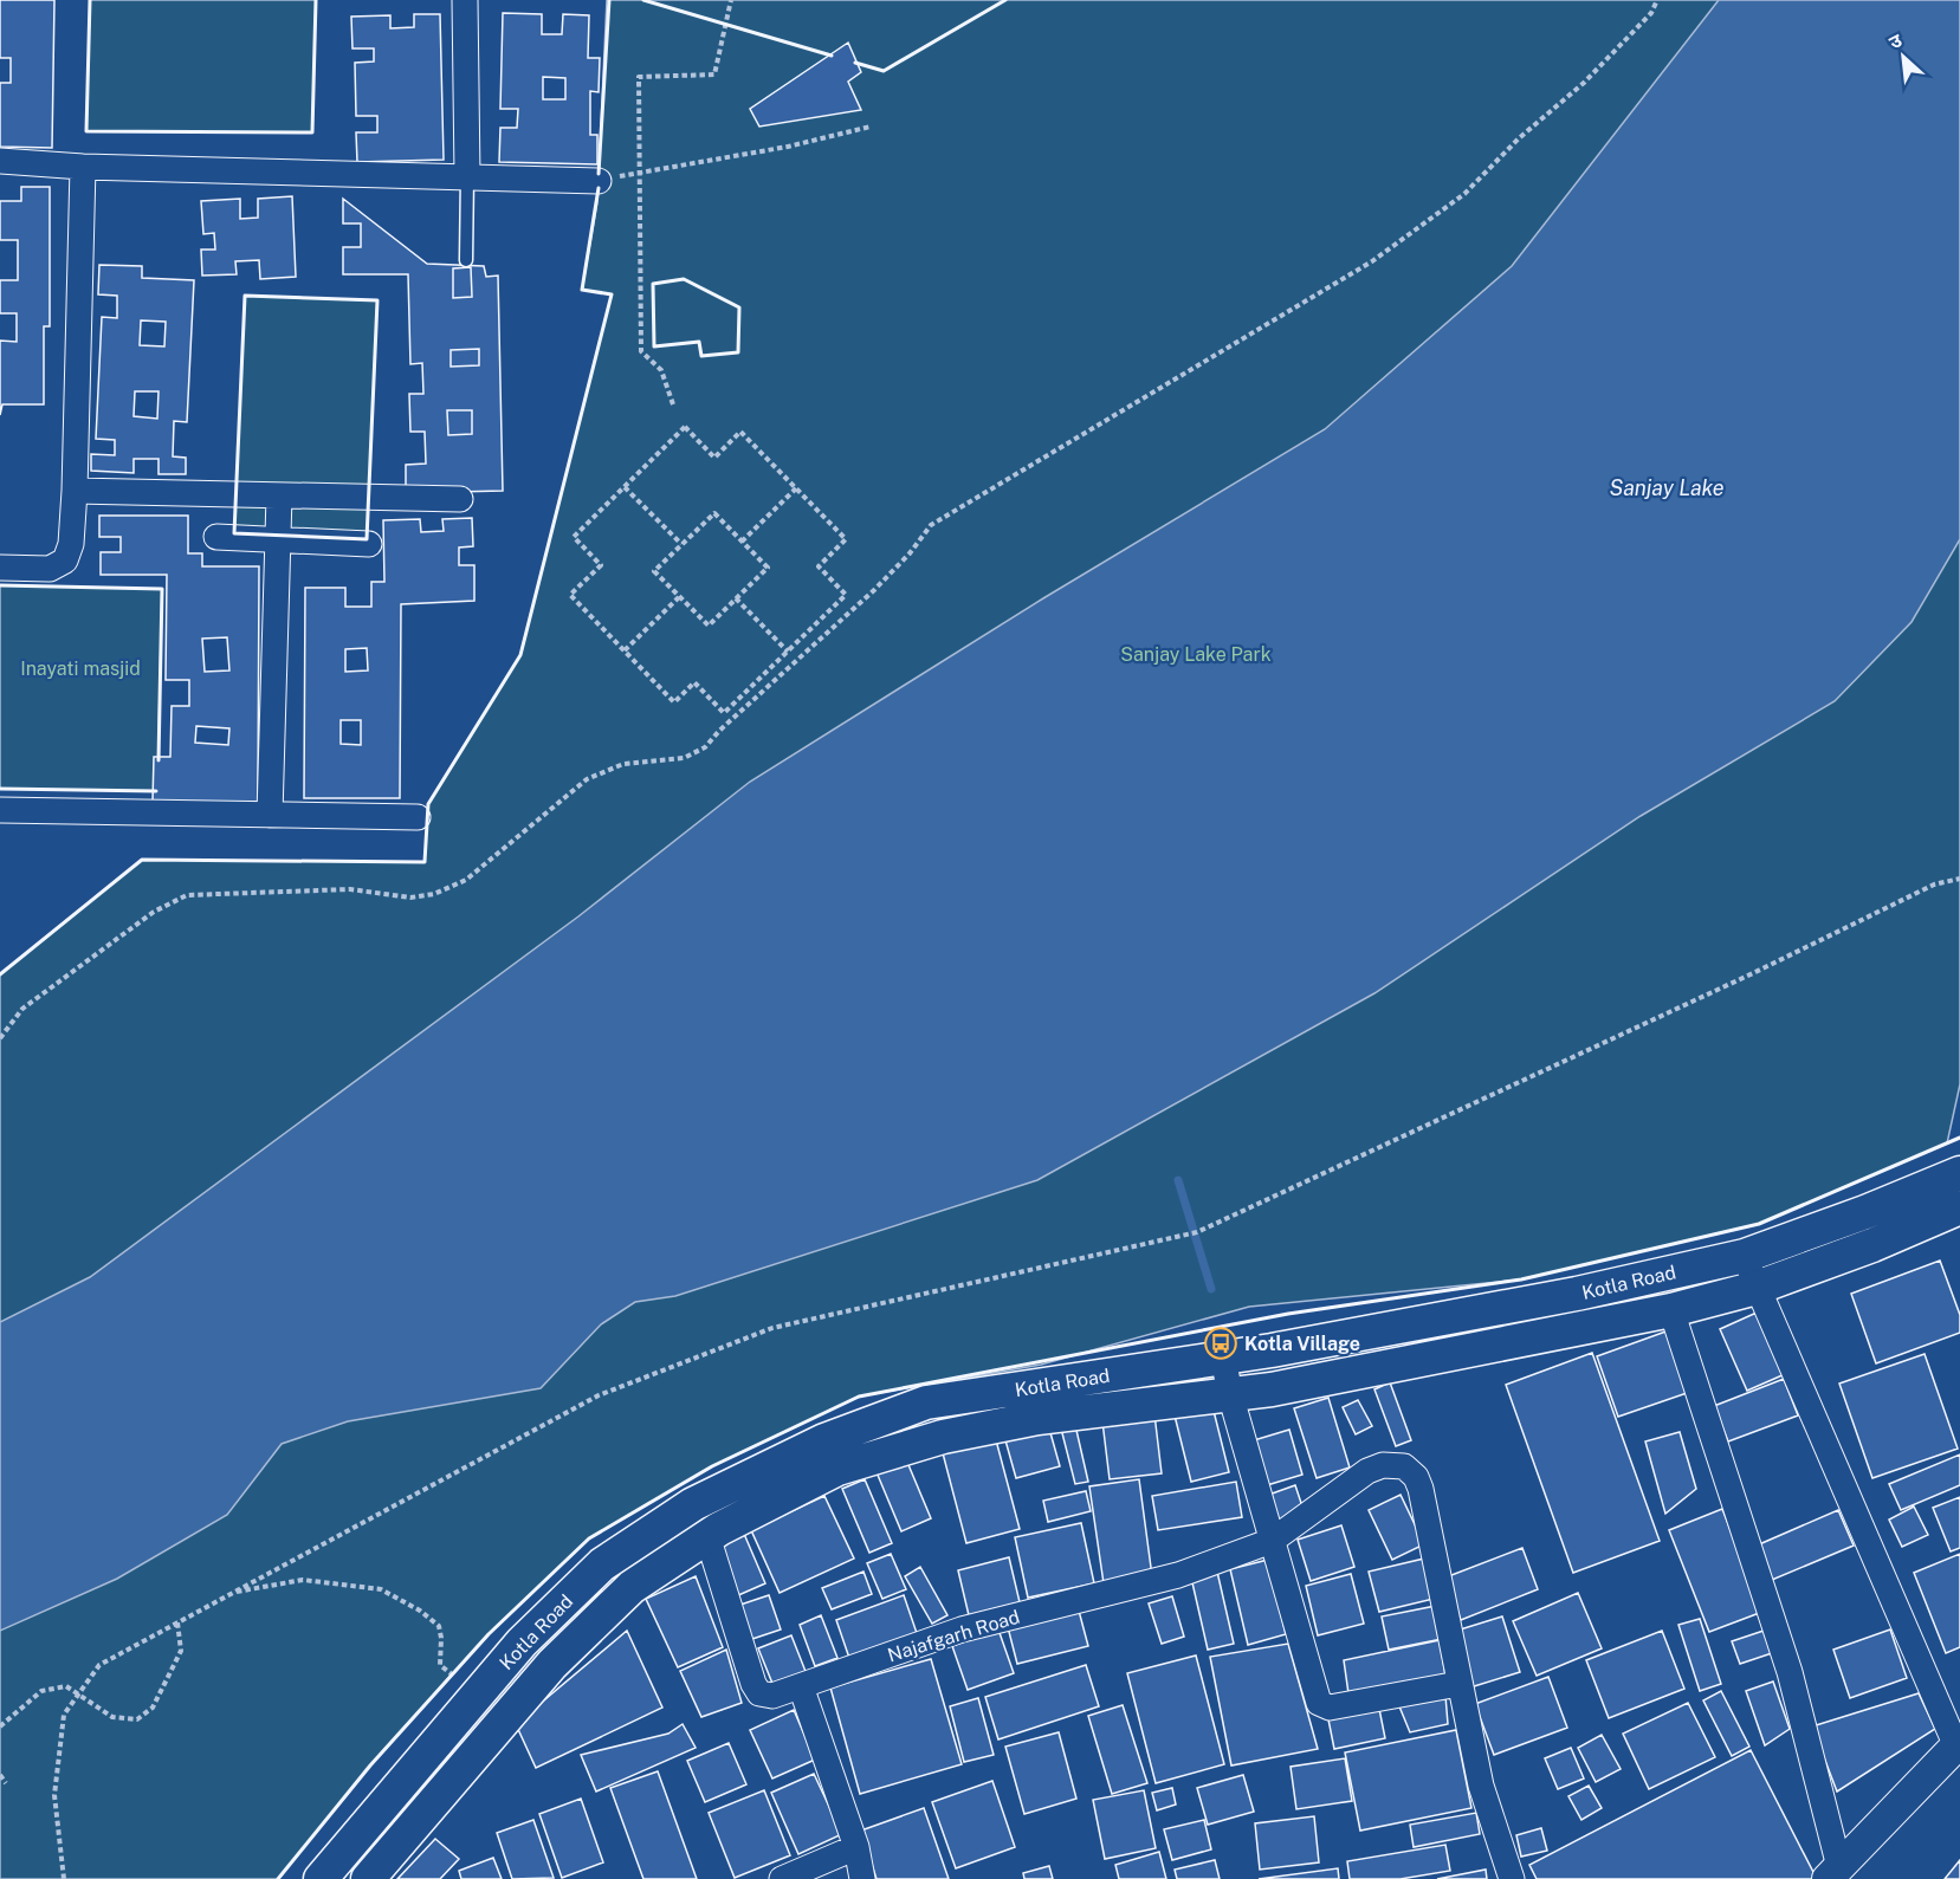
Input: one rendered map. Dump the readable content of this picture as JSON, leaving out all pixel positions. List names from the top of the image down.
{
  "streets": {
    "main road": ["Kotla Road"],
    "street": ["Najafgarh Road"]
  },
  "crossings": [
    ["Kotla Road", "Najafgarh Road"]
  ],
  "water": ["Sanjay Lake"],
  "parks": ["Sanjay Lake Park", "Inayati masjid"],
  "places": {
    "bus stop": ["Kotla Village"]
  },
  "north": "top left"
}
